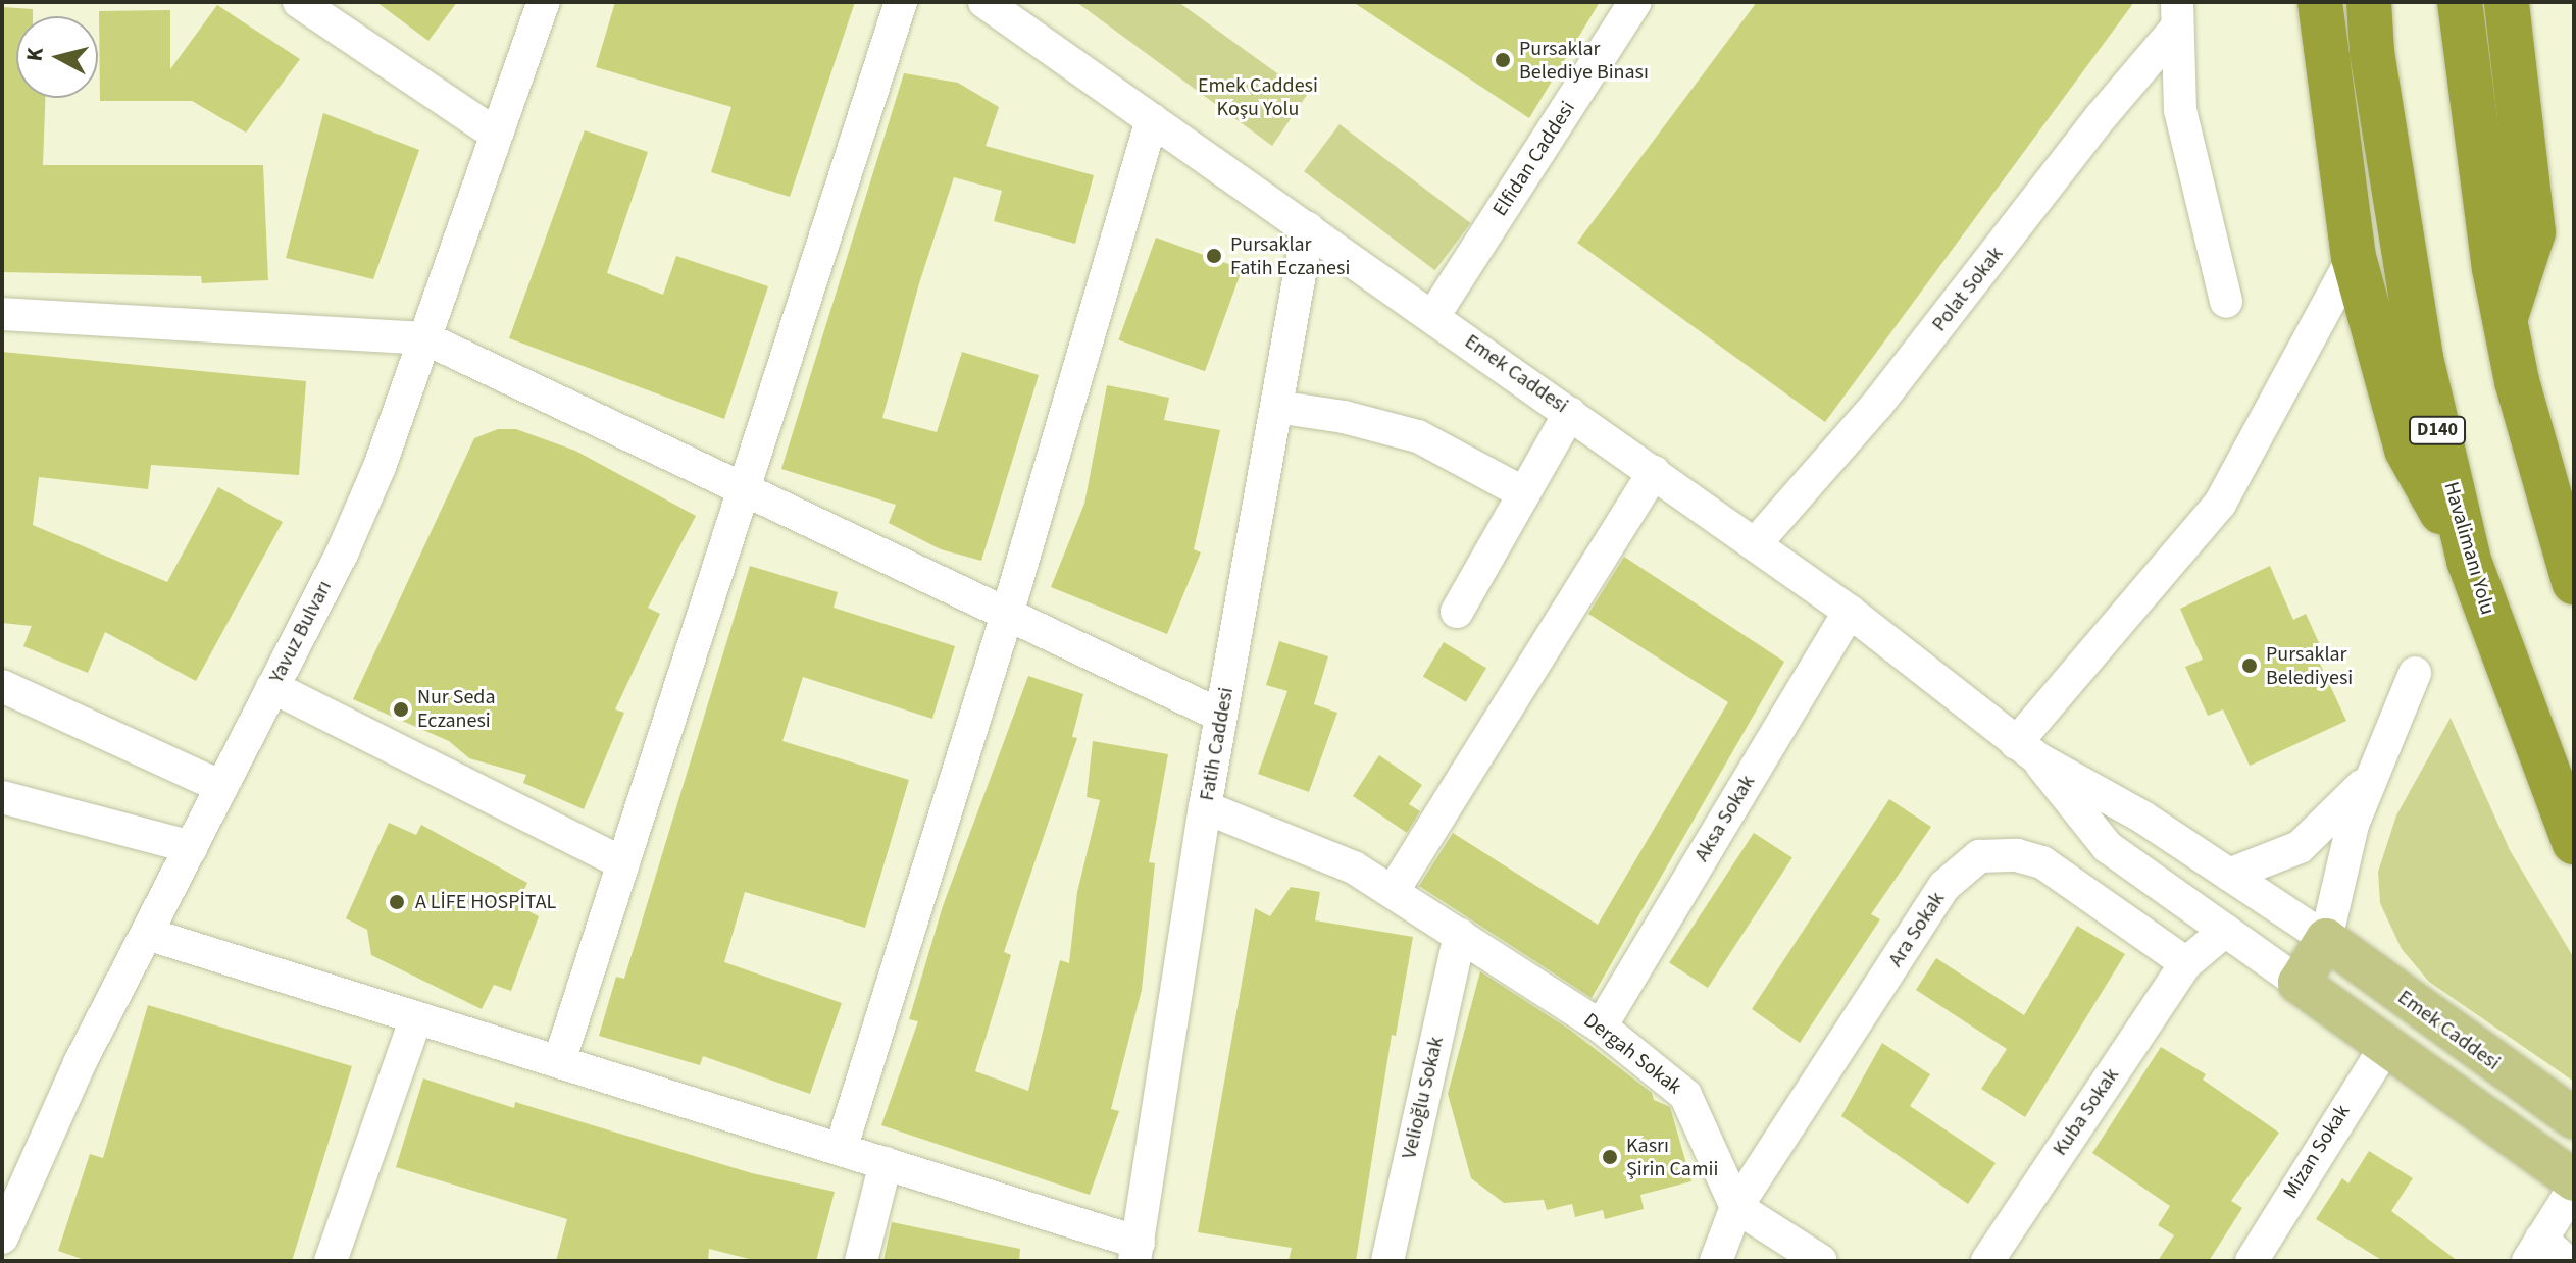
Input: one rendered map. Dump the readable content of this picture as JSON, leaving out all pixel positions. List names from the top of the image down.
{
  "streets": {
    "highway": ["D140", "Havalimanı Yolu"],
    "main road": ["Emek Caddesi"],
    "street": [
      "Elfidan Caddesi",
      "Polat Sokak",
      "Yavuz Bulvarı",
      "Fatih Caddesi",
      "Aksa Sokak",
      "Ara Sokak",
      "Dergah Sokak",
      "Velioğlu Sokak",
      "Kuba Sokak",
      "Mizan Sokak"
    ]
  },
  "crossings": [
    ["Elfidan Caddesi", "Emek Caddesi"],
    ["Polat Sokak", "Emek Caddesi"],
    ["Emek Caddesi", "Fatih Caddesi"],
    ["Emek Caddesi", "Aksa Sokak"],
    ["Fatih Caddesi", "Dergah Sokak"],
    ["Aksa Sokak", "Dergah Sokak"],
    ["Ara Sokak", "Dergah Sokak"],
    ["Ara Sokak", "Kuba Sokak"],
    ["Dergah Sokak", "Velioğlu Sokak"]
  ],
  "parks": ["Emek Caddesi Koşu Yolu"],
  "places": [
    "Pursaklar Belediye Binası",
    "Pursaklar Fatih Eczanesi",
    "Pursaklar Belediyesi",
    "Nur Seda Eczanesi",
    "A LİFE HOSPİTAL",
    "Kasrı Şirin Camii"
  ],
  "north": "left"
}
